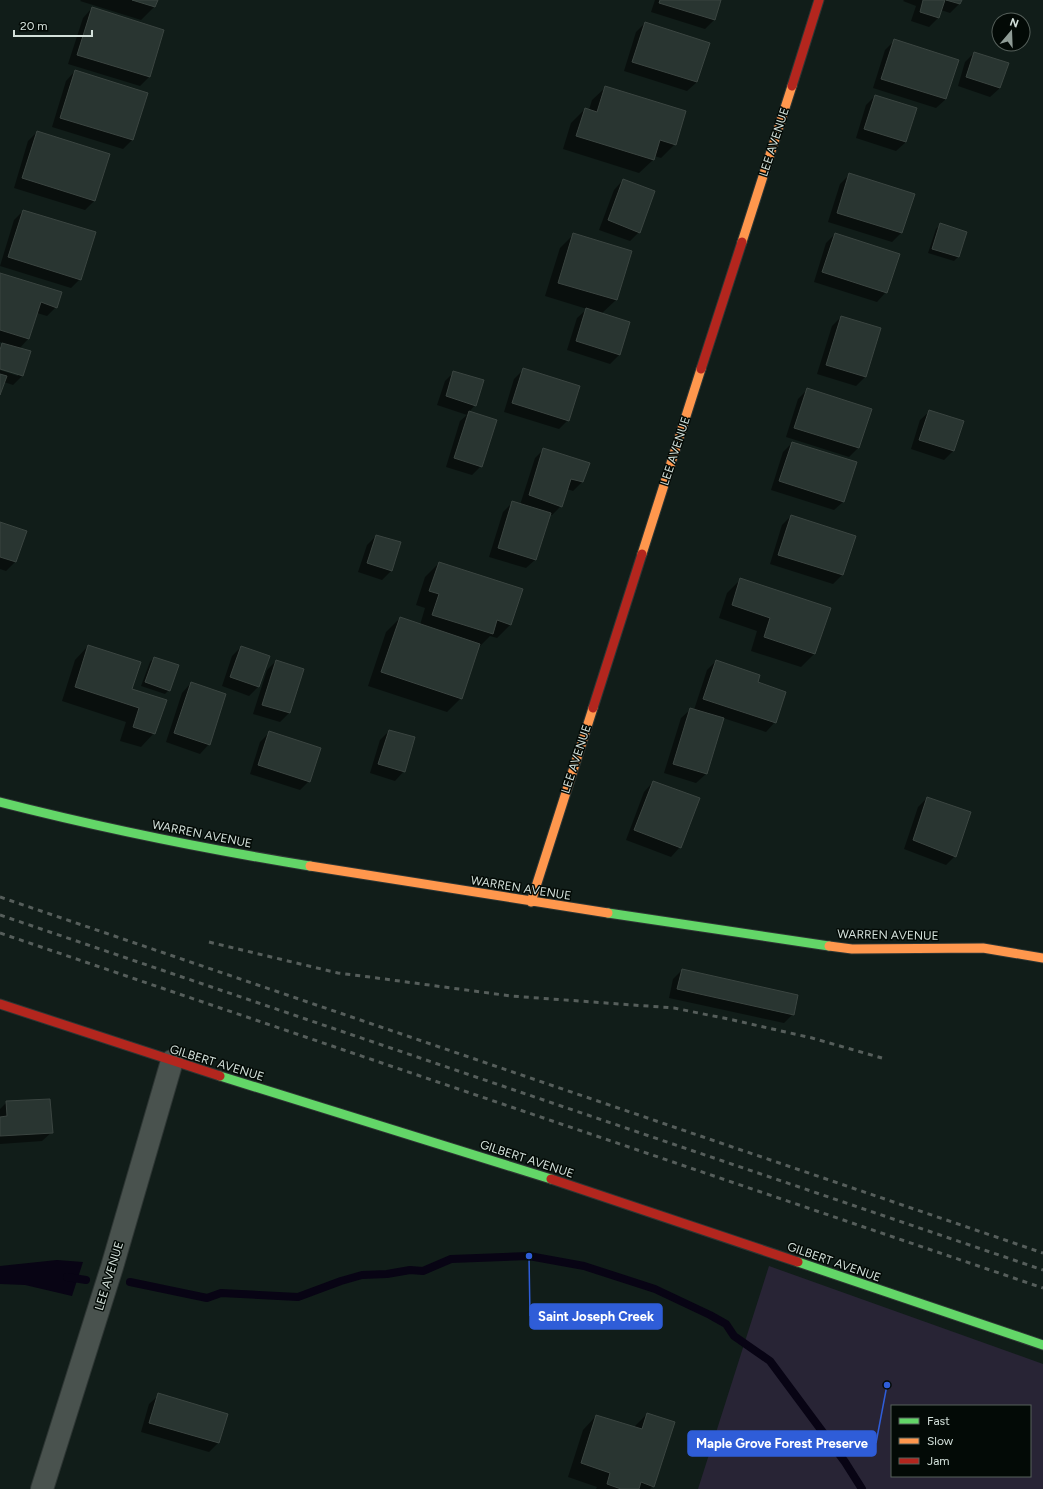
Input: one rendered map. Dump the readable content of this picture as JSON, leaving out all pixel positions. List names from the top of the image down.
{
  "streets": {
    "street": ["LEE AVENUE", "WARREN AVENUE", "GILBERT AVENUE"]
  },
  "crossings": [
    ["LEE AVENUE", "WARREN AVENUE"],
    ["LEE AVENUE", "GILBERT AVENUE"]
  ],
  "places": ["Saint Joseph Creek", "Maple Grove Forest Preserve"],
  "legend": ["Fast", "Slow", "Jam"],
  "scale_bar": "20 m",
  "north": "top"
}
